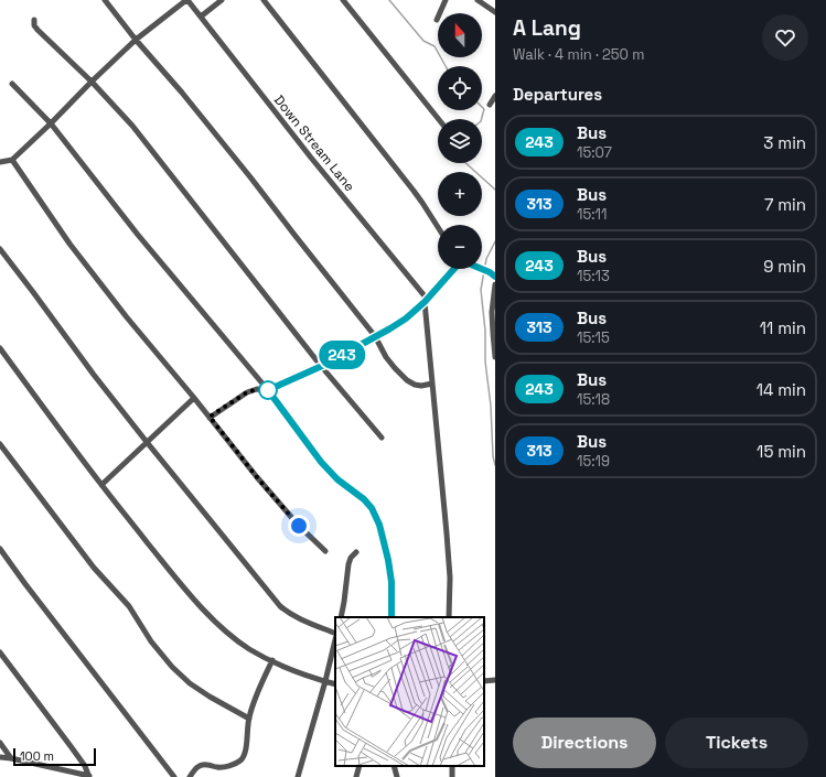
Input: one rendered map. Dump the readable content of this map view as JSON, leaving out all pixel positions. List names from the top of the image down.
{
  "streets": {
    "street": ["Down Stream Lane"]
  },
  "lines": ["bus line 243"],
  "scale_bar": "100 m",
  "north": "top",
  "page": {
    "on_map": "243",
    "heading": [
      ["A Lang", "Walk · 4 min · 250 m"],
      "Departures"
    ],
    "map_buttons": ["+", "−"],
    "list": [
      {
        "mark": "243",
        "name": "Bus",
        "note": "15:07",
        "value": "3 min"
      },
      {
        "mark": "313",
        "name": "Bus",
        "note": "15:11",
        "value": "7 min"
      },
      {
        "mark": "243",
        "name": "Bus",
        "note": "15:13",
        "value": "9 min"
      },
      {
        "mark": "313",
        "name": "Bus",
        "note": "15:15",
        "value": "11 min"
      },
      {
        "mark": "243",
        "name": "Bus",
        "note": "15:18",
        "value": "14 min"
      },
      {
        "mark": "313",
        "name": "Bus",
        "note": "15:19",
        "value": "15 min"
      }
    ],
    "buttons": ["Directions", "Tickets"],
    "scale": "100 m"
  }
}
